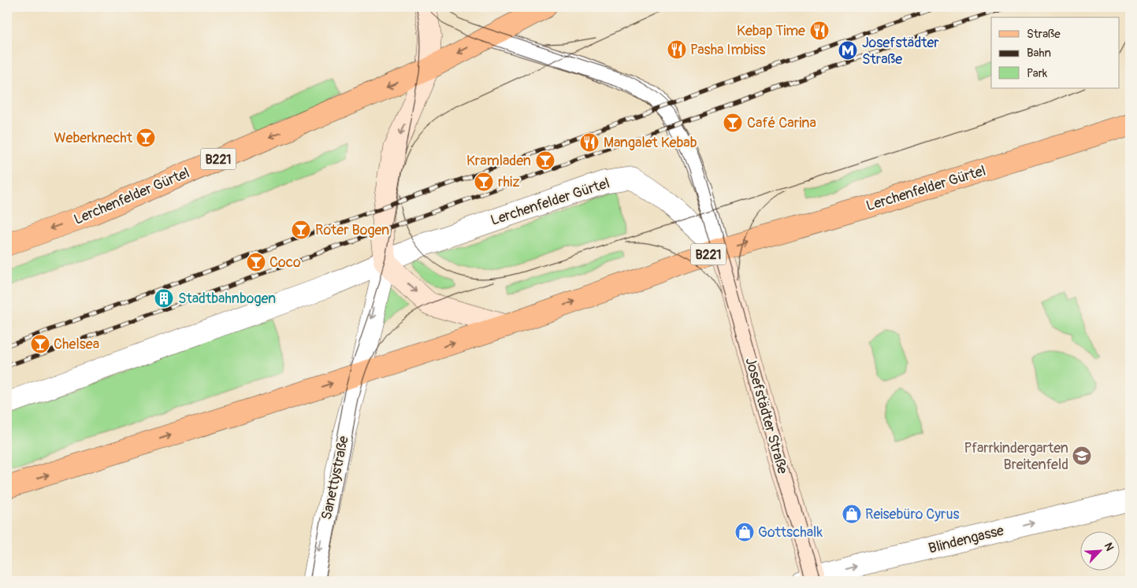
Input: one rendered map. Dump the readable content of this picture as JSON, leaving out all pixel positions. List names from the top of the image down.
{
  "streets": {
    "main road": ["B221", "Lerchenfelder Gürtel"],
    "street": ["Josefstädter Straße", "Sanettystraße", "Blindengasse"]
  },
  "crossings": [
    ["Lerchenfelder Gürtel", "Josefstädter Straße"],
    ["Lerchenfelder Gürtel", "Sanettystraße"],
    ["Josefstädter Straße", "Blindengasse"]
  ],
  "one_way": ["Sanettystraße", "Blindengasse"],
  "places": {
    "restaurant": ["Kebap Time", "Pasha Imbiss", "Mangalet Kebab"],
    "metro station": ["Josefstädter Straße"],
    "bar": [
      "Café Carina",
      "Weberknecht",
      "Kramladen",
      "rhiz",
      "Roter Bogen",
      "Coco",
      "Chelsea"
    ],
    "building": ["Stadtbahnbogen"],
    "school or university": ["Pfarrkindergarten Breitenfeld"],
    "shop": ["Reisebüro Cyrus", "Gottschalk"]
  },
  "legend": ["Straße", "Bahn", "Park"],
  "north": "top right"
}
